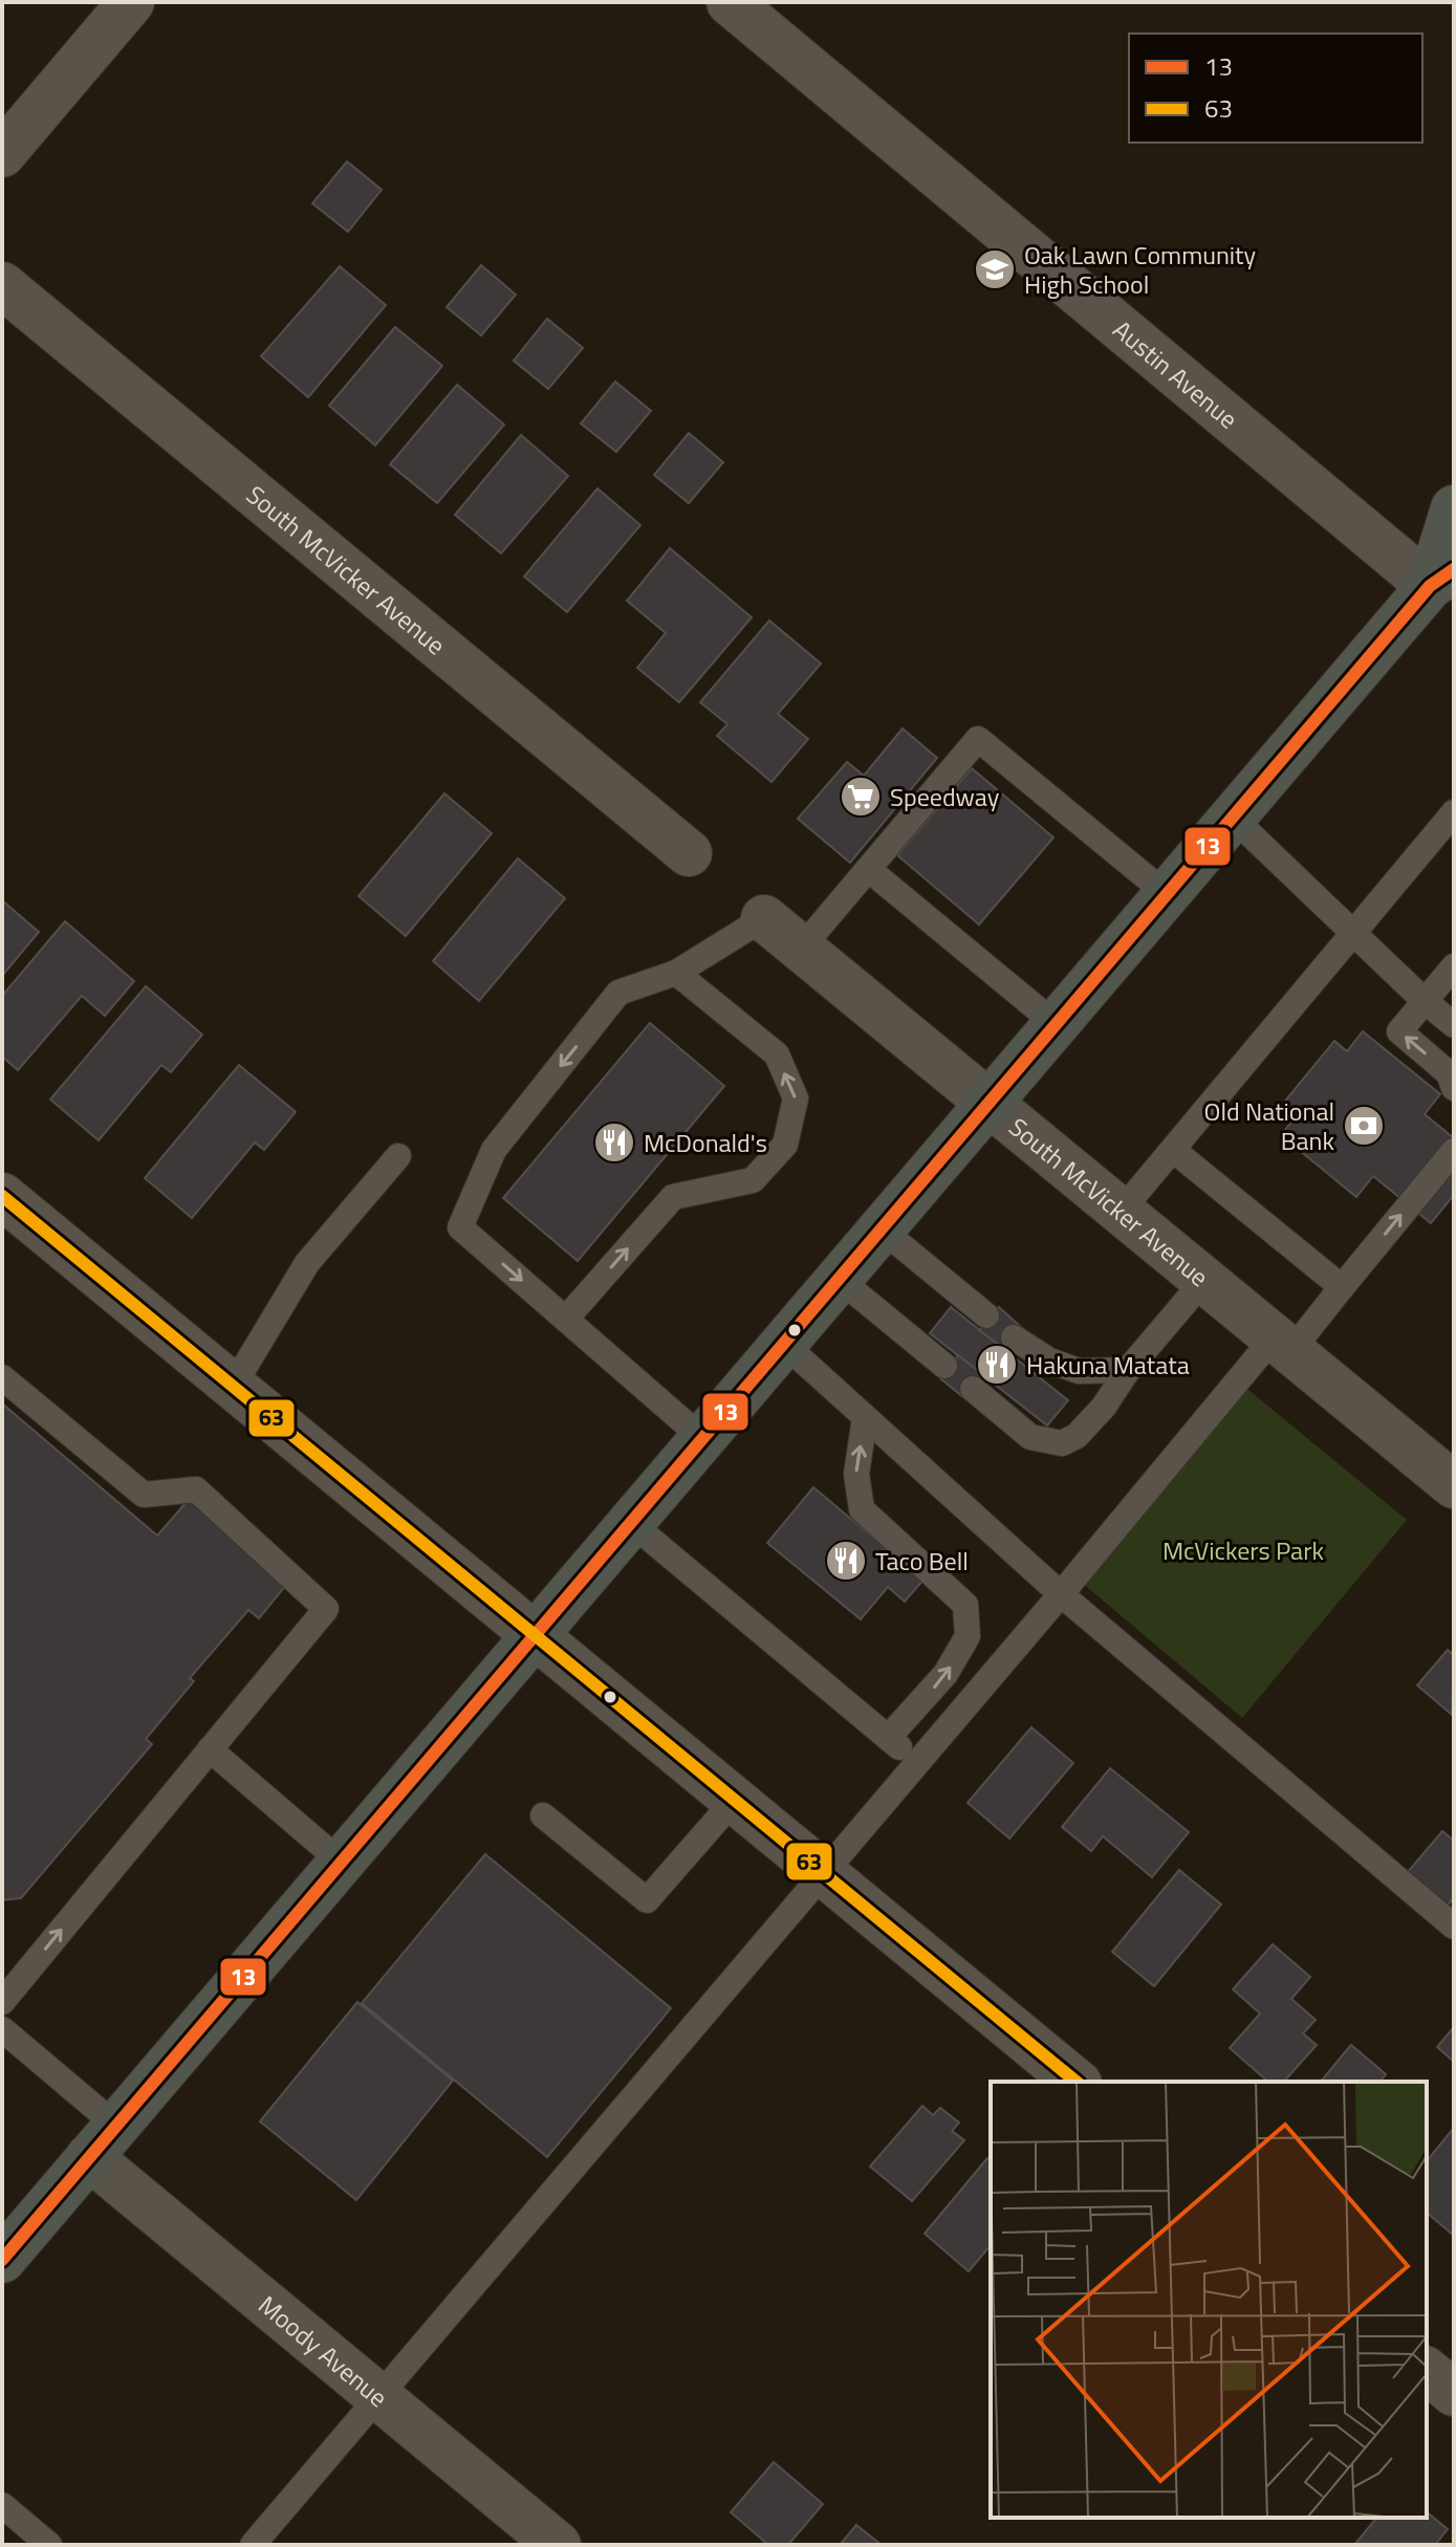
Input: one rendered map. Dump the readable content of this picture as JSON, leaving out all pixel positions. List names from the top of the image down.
{
  "streets": {
    "street": ["Austin Avenue", "South McVicker Avenue", "Moody Avenue"]
  },
  "parks": ["McVickers Park"],
  "places": {
    "school or university": ["Oak Lawn Community High School"],
    "supermarket": ["Speedway"],
    "bank": ["Old National Bank"],
    "restaurant": ["McDonald's", "Hakuna Matata", "Taco Bell"]
  },
  "lines": ["transit line 13", "transit line 63"],
  "legend": ["13", "63"]
}
